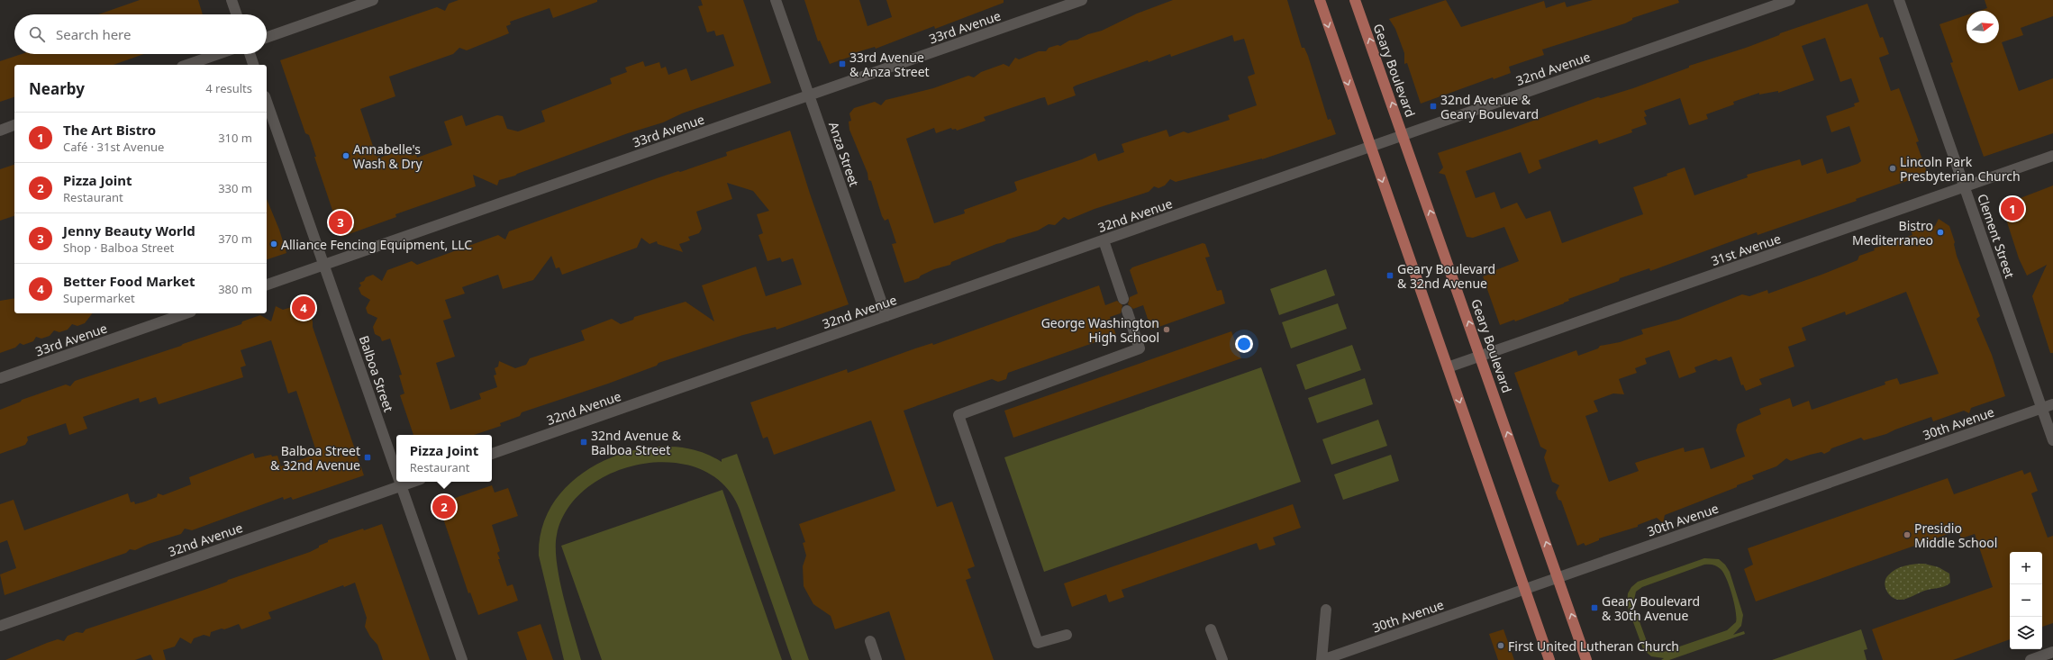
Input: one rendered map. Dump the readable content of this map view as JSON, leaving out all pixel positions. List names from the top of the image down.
{
  "streets": {
    "main road": ["Geary Boulevard"],
    "street": [
      "33rd Avenue",
      "32nd Avenue",
      "Anza Street",
      "Clement Street",
      "31st Avenue",
      "Balboa Street",
      "30th Avenue"
    ]
  },
  "crossings": [
    ["33rd Avenue", "Anza Street"],
    ["33rd Avenue", "Balboa Street"],
    ["32nd Avenue", "Geary Boulevard"],
    ["32nd Avenue", "Anza Street"],
    ["32nd Avenue", "Balboa Street"],
    ["Geary Boulevard", "31st Avenue"],
    ["Geary Boulevard", "30th Avenue"],
    ["Clement Street", "31st Avenue"],
    ["Clement Street", "30th Avenue"]
  ],
  "places": {
    "transit": [
      "33rd Avenue & Anza Street",
      "32nd Avenue & Geary Boulevard",
      "Geary Boulevard & 32nd Avenue",
      "32nd Avenue & Balboa Street",
      "Balboa Street & 32nd Avenue",
      "Geary Boulevard & 30th Avenue"
    ],
    "other": [
      "Annabelle's Wash & Dry",
      "Lincoln Park Presbyterian Church",
      "Bistro Mediterraneo",
      "Alliance Fencing Equipment, LLC",
      "George Washington High School",
      "Presidio Middle School",
      "First United Lutheran Church"
    ]
  },
  "north": "right",
  "page": {
    "search": "Search here",
    "heading": ["Nearby", "4 results"],
    "list": [
      {
        "mark": "1",
        "name": "The Art Bistro",
        "note": "Café · 31st Avenue",
        "value": "310 m"
      },
      {
        "mark": "2",
        "name": "Pizza Joint",
        "note": "Restaurant",
        "value": "330 m"
      },
      {
        "mark": "3",
        "name": "Jenny Beauty World",
        "note": "Shop · Balboa Street",
        "value": "370 m"
      },
      {
        "mark": "4",
        "name": "Better Food Market",
        "note": "Supermarket",
        "value": "380 m"
      }
    ],
    "pins": [
      "1",
      "3",
      "4",
      "2"
    ],
    "popup": ["Pizza Joint", "Restaurant"],
    "map_buttons": ["+", "−"]
  }
}
